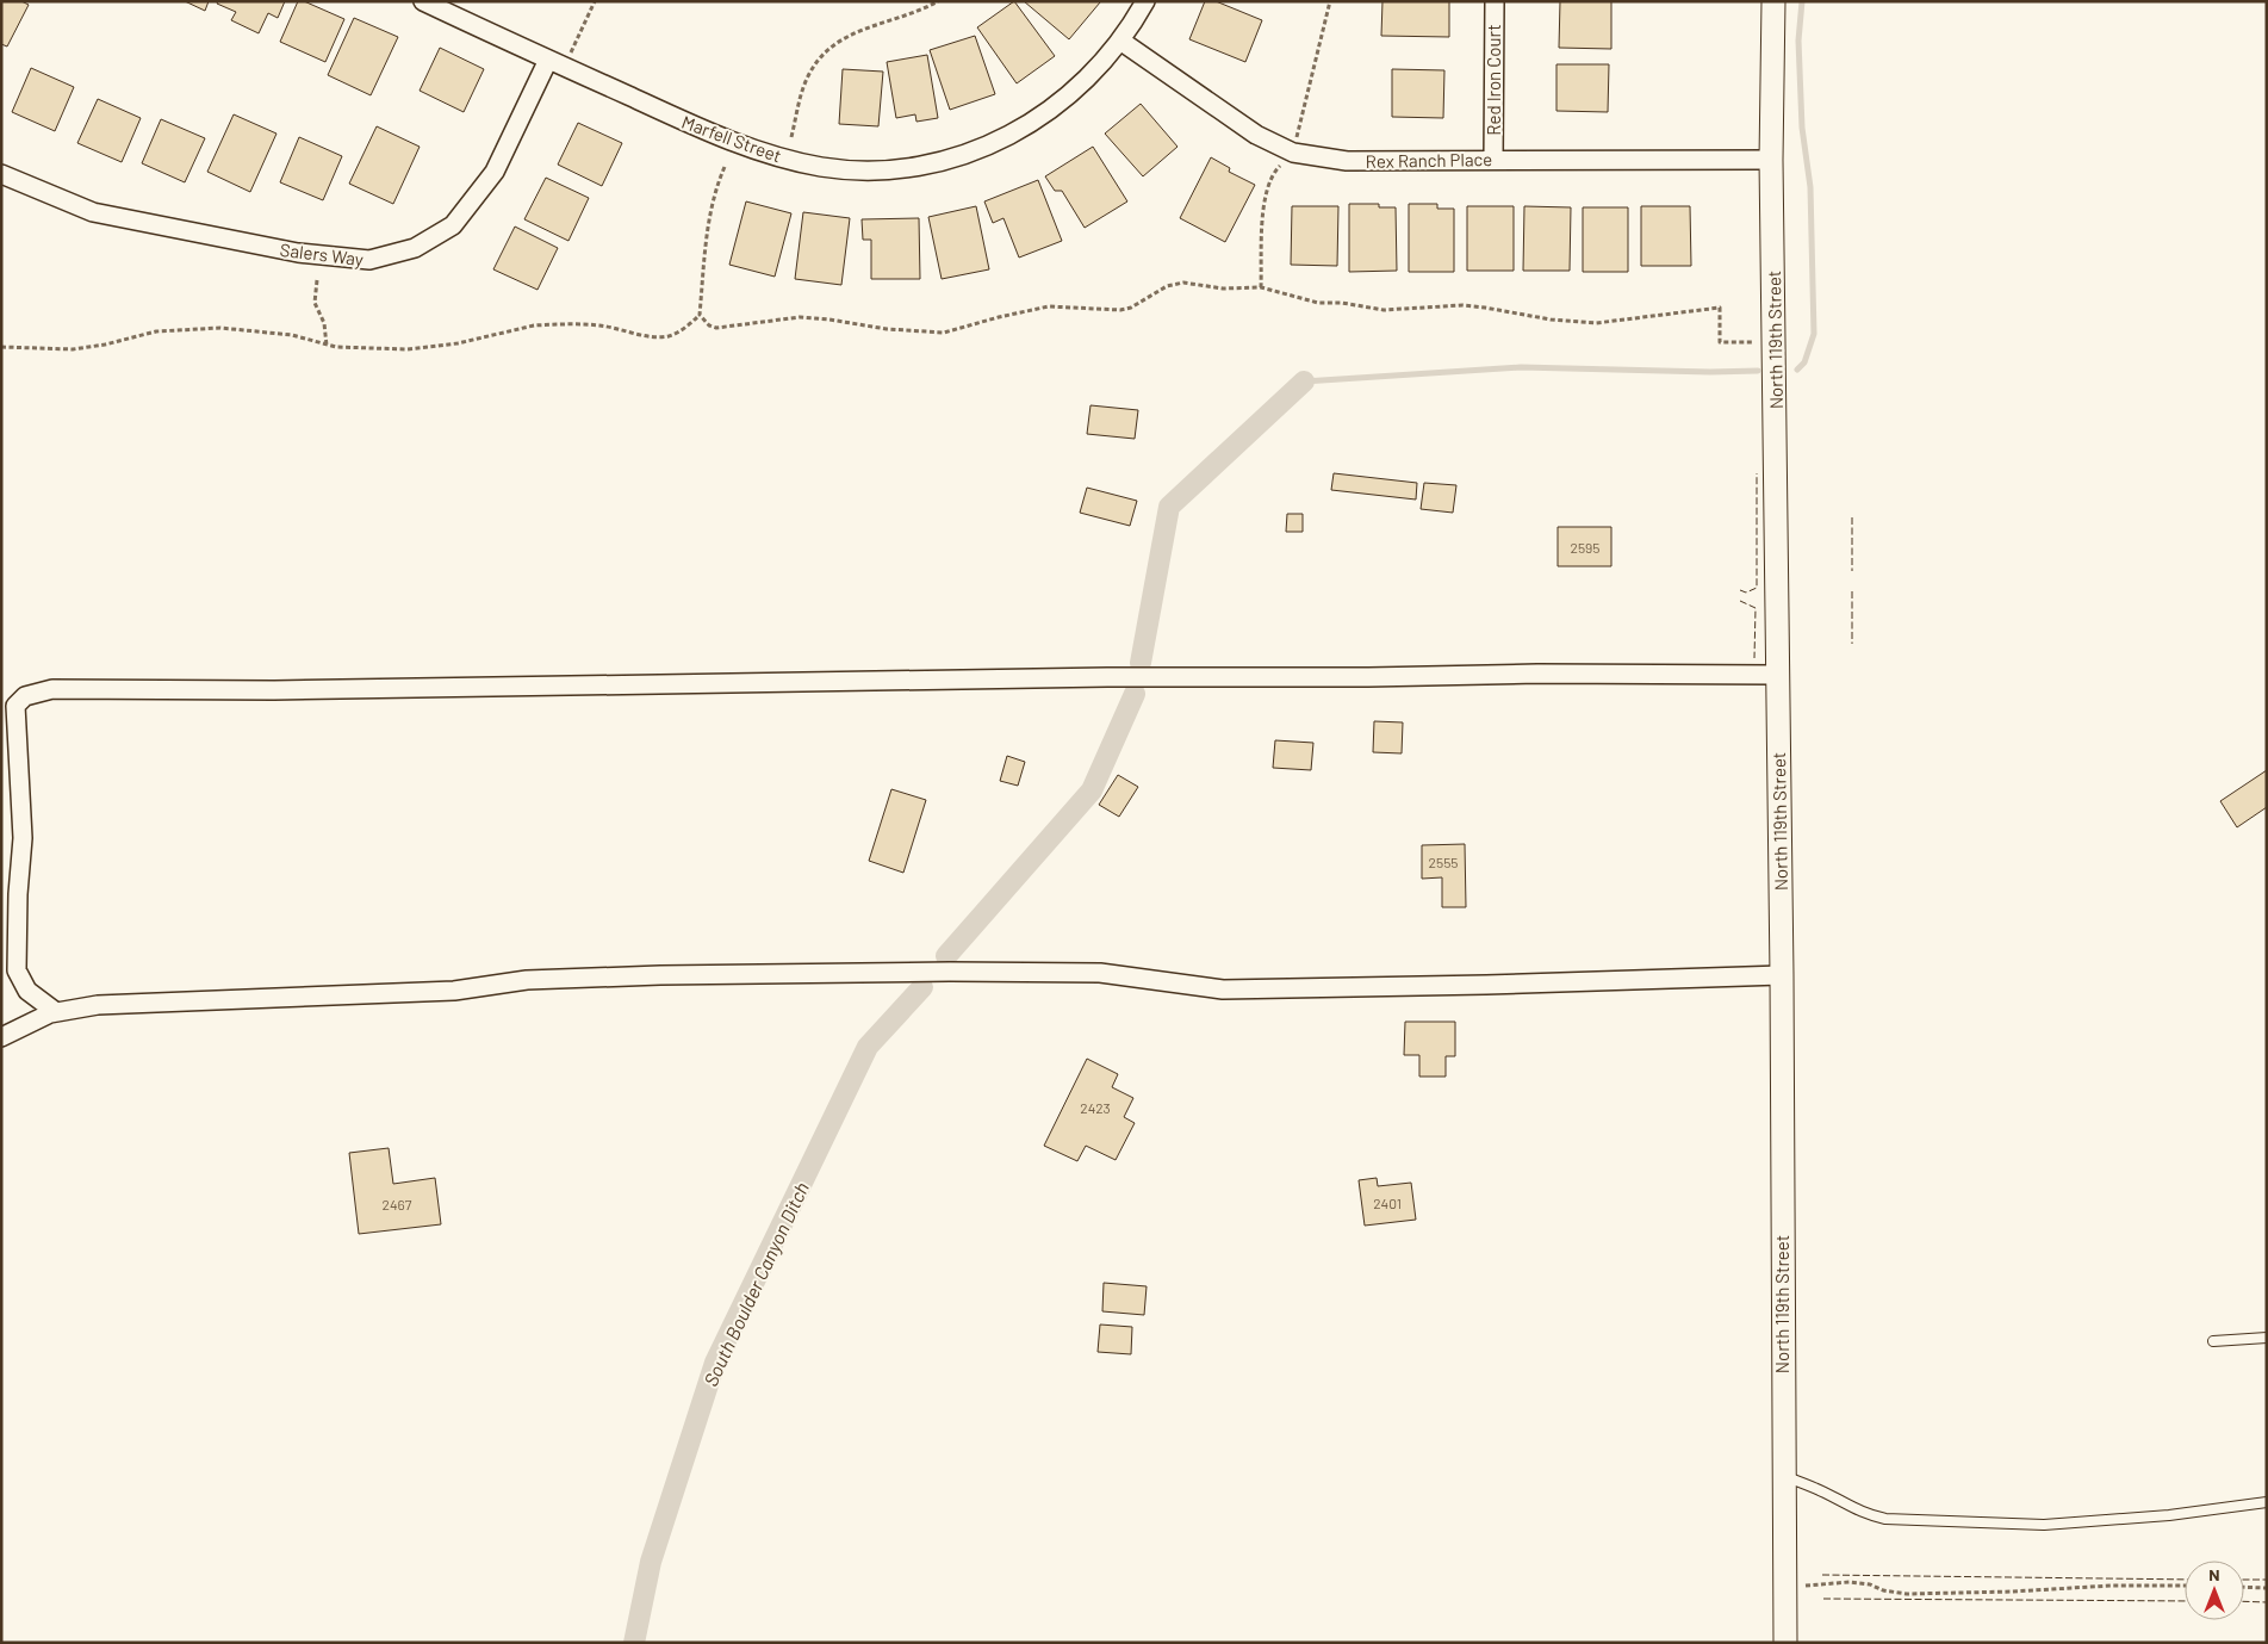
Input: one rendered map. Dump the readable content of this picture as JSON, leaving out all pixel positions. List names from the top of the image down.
{
  "streets": {
    "street": [
      "Red Iron Court",
      "Marfell Street",
      "Rex Ranch Place",
      "Salers Way",
      "North 119th Street"
    ]
  },
  "crossings": [
    ["Red Iron Court", "Rex Ranch Place"],
    ["Marfell Street", "Rex Ranch Place"],
    ["Marfell Street", "Salers Way"],
    ["Rex Ranch Place", "North 119th Street"]
  ],
  "water": ["South Boulder Canyon Ditch"],
  "house_numbers": [
    "2595",
    "2555",
    "2423",
    "2401",
    "2467"
  ],
  "north": "top"
}
